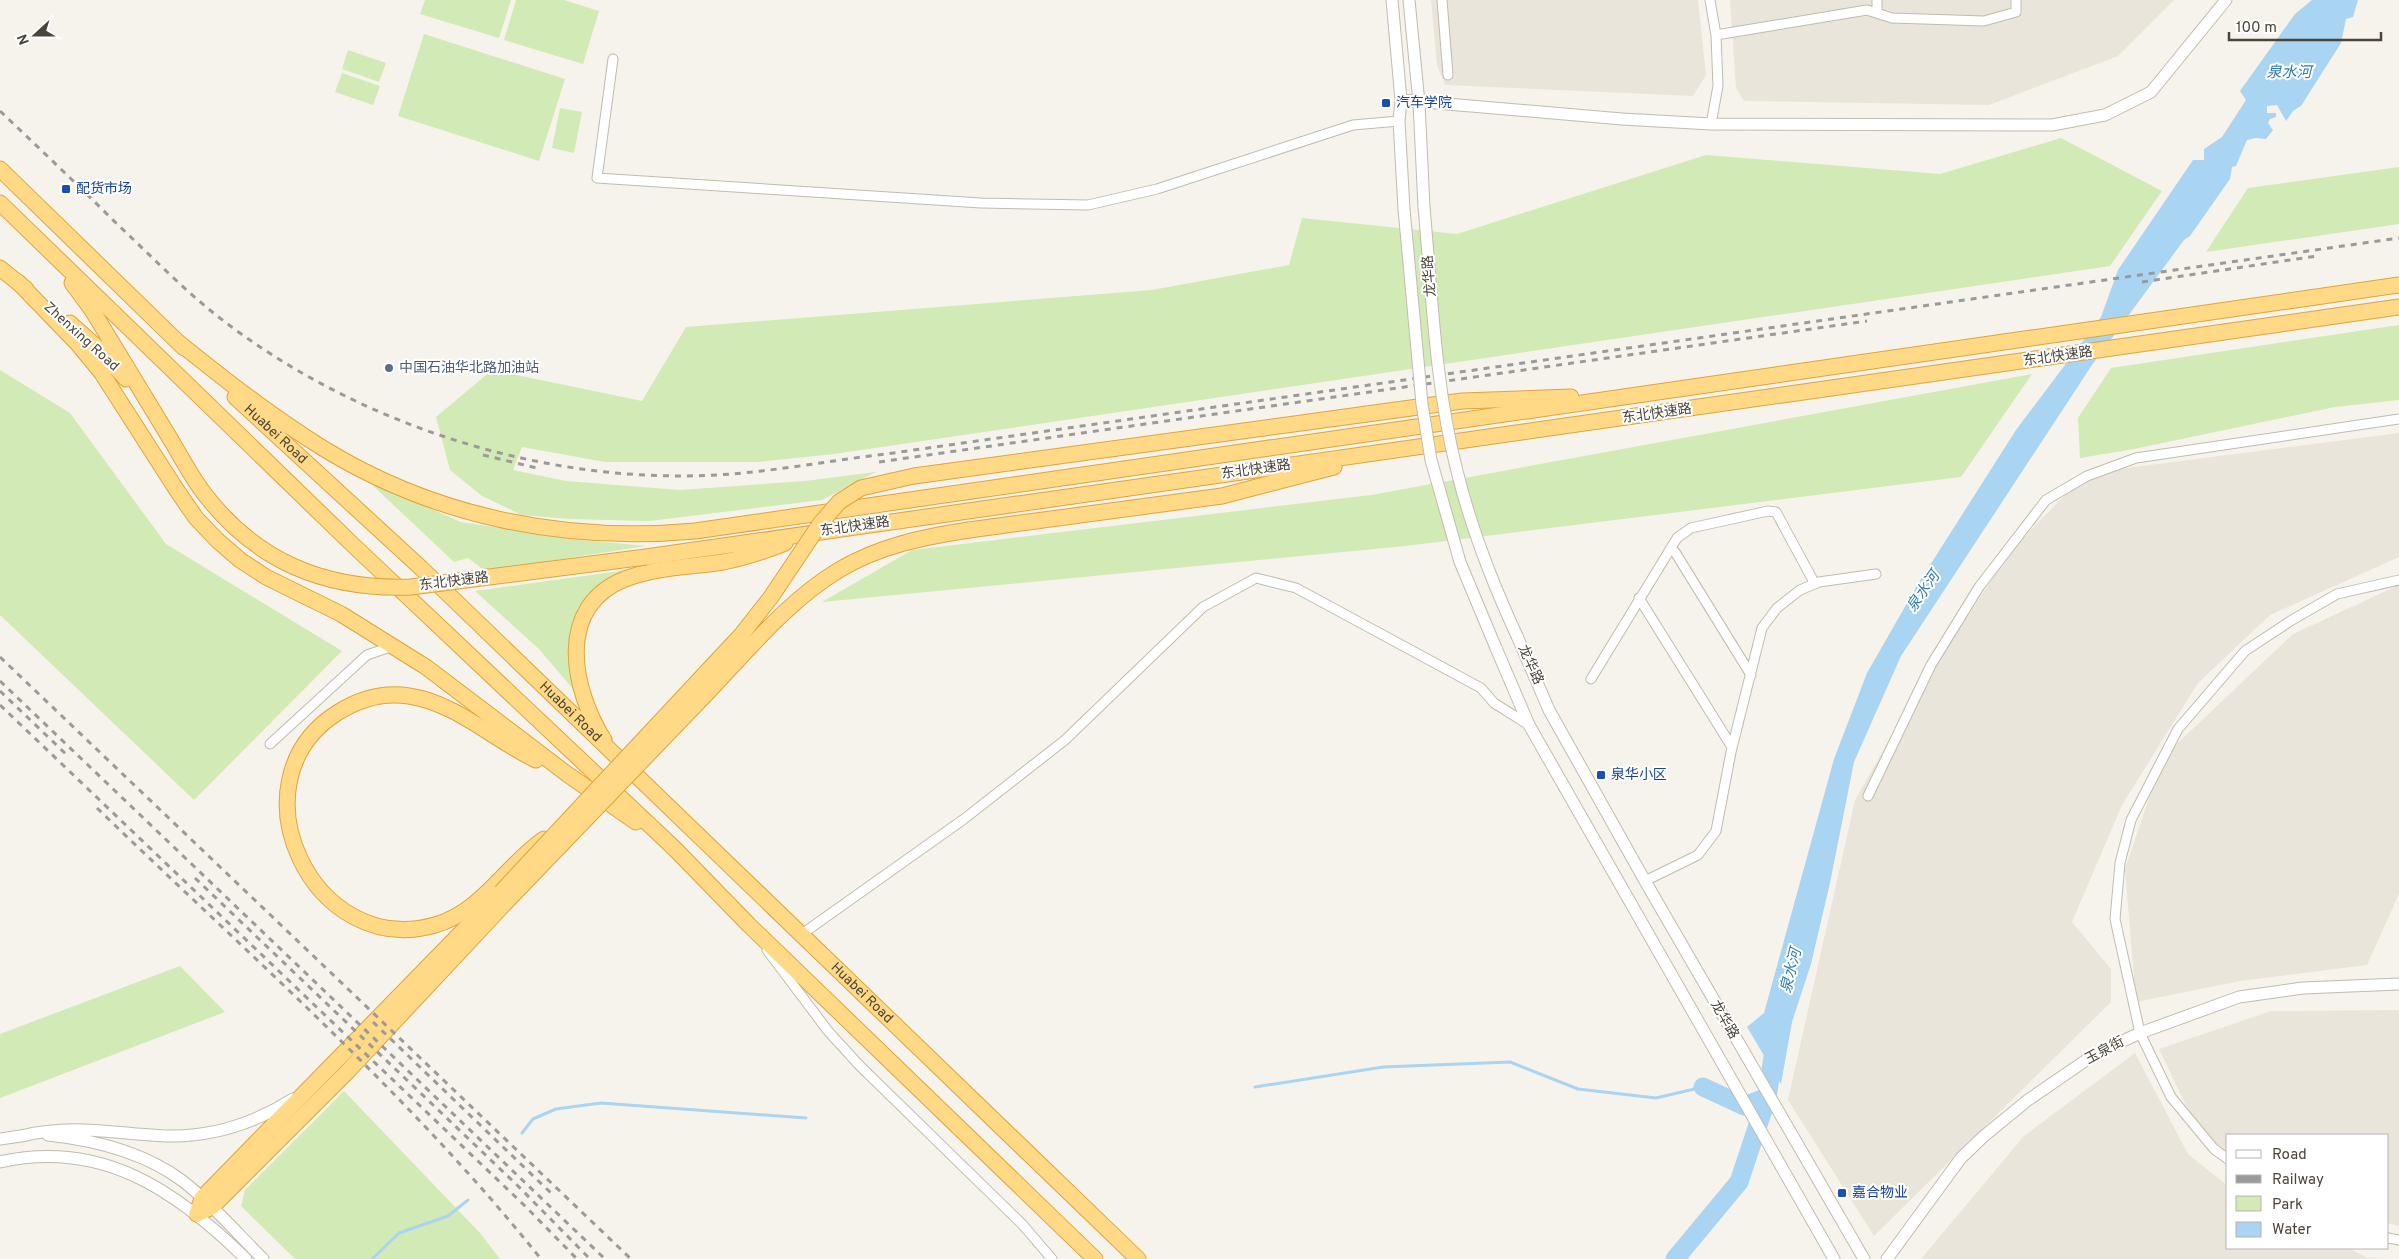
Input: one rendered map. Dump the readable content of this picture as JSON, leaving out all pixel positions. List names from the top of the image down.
{
  "streets": {
    "highway": ["Zhenxing Road", "东北快速路", "Huabei Road"],
    "street": ["龙华路", "玉泉街"]
  },
  "crossings": [
    ["Zhenxing Road", "东北快速路"],
    ["东北快速路", "Huabei Road"]
  ],
  "water": ["泉水河"],
  "places": {
    "transit": [
      "汽车学院",
      "配货市场",
      "泉华小区",
      "嘉合物业"
    ],
    "other": ["中国石油华北路加油站"]
  },
  "legend": [
    "Road",
    "Railway",
    "Park",
    "Water"
  ],
  "scale_bar": "100 m",
  "north": "left"
}
